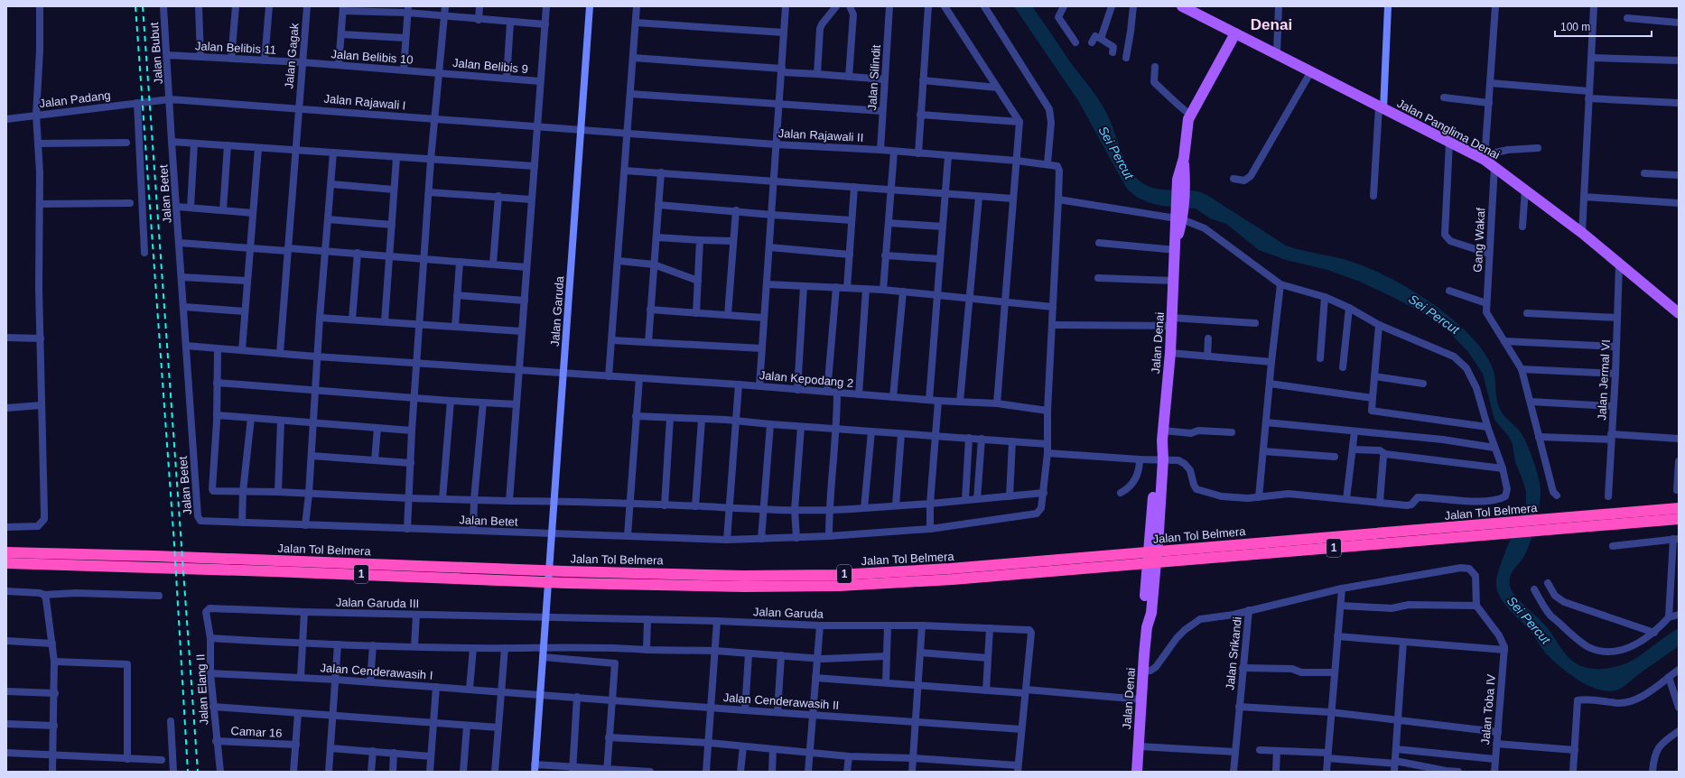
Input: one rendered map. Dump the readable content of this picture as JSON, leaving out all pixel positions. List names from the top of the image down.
{
  "streets": {
    "highway": ["Jalan Tol Belmera", "1"],
    "main road": ["Jalan Panglima Denai", "Jalan Denai"],
    "street": [
      "Jalan Belibis 11",
      "Jalan Bubut",
      "Jalan Gagak",
      "Jalan Belibis 10",
      "Jalan Belibis 9",
      "Jalan Silindit",
      "Jalan Padang",
      "Jalan Rajawali I",
      "Jalan Rajawali II",
      "Jalan Betet",
      "Gang Wakaf",
      "Jalan Garuda",
      "Jalan Kepodang 2",
      "Jalan Jermal VI",
      "Jalan Garuda III",
      "Jalan Srikandi",
      "Jalan Cenderawasih I",
      "Jalan Elang II",
      "Jalan Cenderawasih II",
      "Jalan Toba IV",
      "Camar 16"
    ]
  },
  "crossings": [
    ["Jalan Belibis 11", "Jalan Bubut"],
    ["Jalan Belibis 11", "Jalan Gagak"],
    ["Jalan Belibis 11", "Jalan Belibis 10"],
    ["Jalan Bubut", "Jalan Rajawali I"],
    ["Jalan Bubut", "Jalan Betet"],
    ["Jalan Gagak", "Jalan Belibis 10"],
    ["Jalan Gagak", "Jalan Rajawali I"],
    ["Jalan Gagak", "Jalan Kepodang 2"],
    ["Jalan Belibis 10", "Jalan Belibis 9"],
    ["Jalan Silindit", "Jalan Rajawali II"],
    ["Jalan Padang", "Jalan Rajawali I"],
    ["Jalan Rajawali I", "Jalan Rajawali II"],
    ["Jalan Rajawali I", "Jalan Betet"],
    ["Jalan Rajawali I", "Jalan Garuda"],
    ["Jalan Panglima Denai", "Gang Wakaf"],
    ["Jalan Panglima Denai", "Jalan Denai"],
    ["Jalan Panglima Denai", "Jalan Jermal VI"],
    ["Jalan Rajawali II", "Jalan Garuda"],
    ["Jalan Betet", "Jalan Garuda"],
    ["Jalan Betet", "Jalan Kepodang 2"],
    ["Jalan Garuda", "Jalan Kepodang 2"],
    ["Jalan Garuda", "Jalan Garuda III"],
    ["Jalan Garuda", "Jalan Cenderawasih I"],
    ["Jalan Garuda", "Jalan Cenderawasih II"],
    ["Jalan Garuda III", "Jalan Elang II"],
    ["Jalan Cenderawasih I", "Jalan Elang II"],
    ["Jalan Cenderawasih I", "Jalan Cenderawasih II"],
    ["Jalan Elang II", "Camar 16"]
  ],
  "districts": ["Denai"],
  "water": ["Sei Percut"],
  "scale_bar": "100 m"
}
